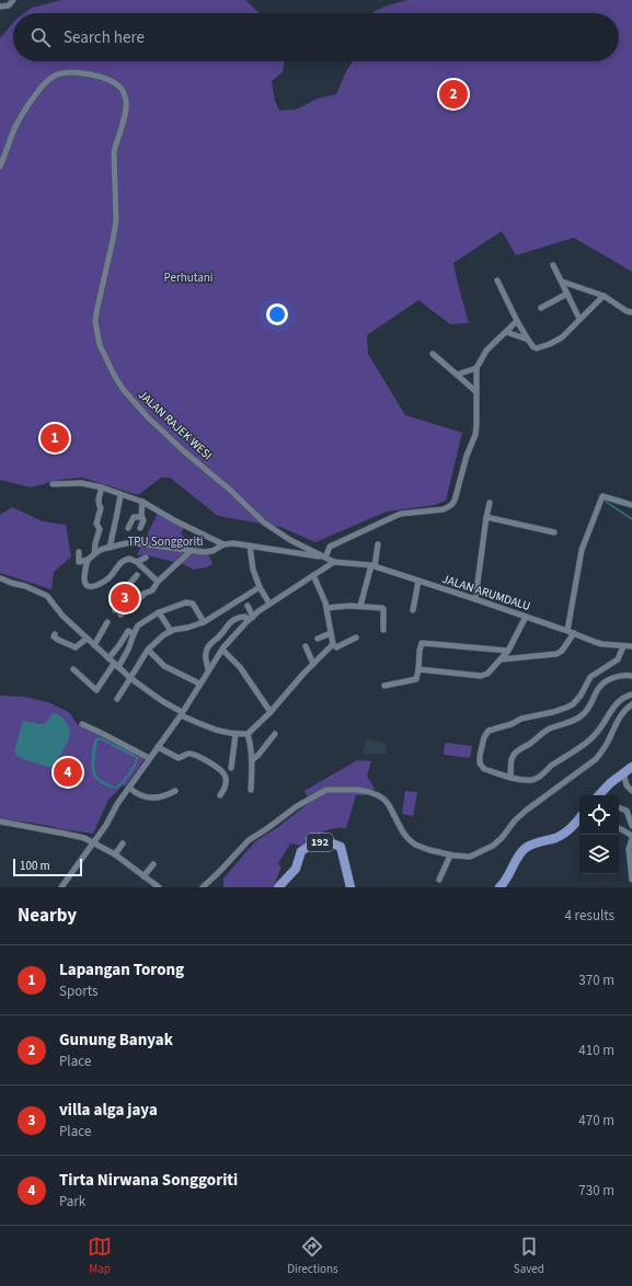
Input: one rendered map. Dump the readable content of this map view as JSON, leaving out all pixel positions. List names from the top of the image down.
{
  "streets": {
    "main road": ["192"],
    "street": ["JALAN RAJEK WESI", "JALAN ARUMDALU"]
  },
  "crossings": [
    ["JALAN RAJEK WESI", "JALAN ARUMDALU"]
  ],
  "parks": ["Perhutani", "TPU Songgoriti"],
  "scale_bar": "100 m",
  "page": {
    "search": "Search here",
    "pins": [
      "2",
      "1",
      "3",
      "4"
    ],
    "scale": "100 m",
    "heading": ["Nearby", "4 results"],
    "list": [
      {
        "mark": "1",
        "name": "Lapangan Torong",
        "note": "Sports",
        "value": "370 m"
      },
      {
        "mark": "2",
        "name": "Gunung Banyak",
        "note": "Place",
        "value": "410 m"
      },
      {
        "mark": "3",
        "name": "villa alga jaya",
        "note": "Place",
        "value": "470 m"
      },
      {
        "mark": "4",
        "name": "Tirta Nirwana Songgoriti",
        "note": "Park",
        "value": "730 m"
      }
    ],
    "nav": ["Map", "Directions", "Saved"]
  }
}
